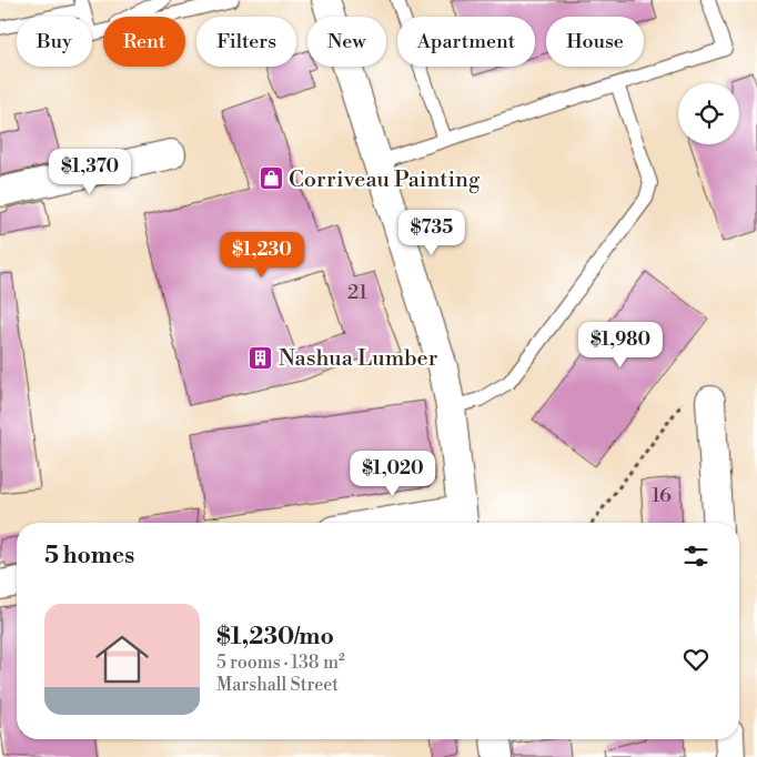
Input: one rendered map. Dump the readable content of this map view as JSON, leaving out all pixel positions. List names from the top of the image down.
{
  "places": {
    "shop": ["Corriveau Painting"],
    "building": ["Nashua Lumber"]
  },
  "house_numbers": ["21", "16"],
  "page": {
    "chip": [
      "Buy",
      "Rent",
      "Filters",
      "New",
      "Apartment",
      "House"
    ],
    "price": [
      "$1,370",
      "$735",
      "$1,230",
      "$1,980",
      "$1,020"
    ],
    "heading": "5 homes",
    "list": [
      {
        "name": "$1,230/mo",
        "note": "5 rooms · 138 m² · Marshall Street"
      }
    ]
  }
}
